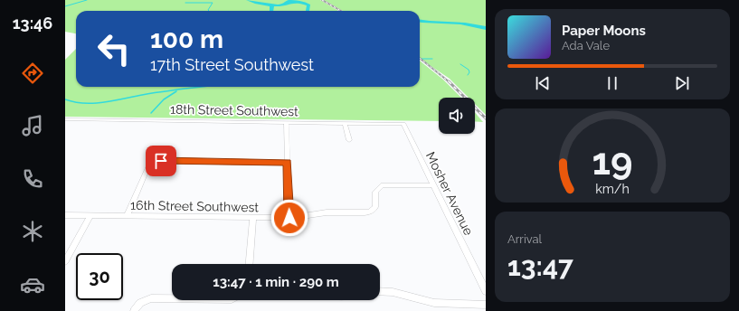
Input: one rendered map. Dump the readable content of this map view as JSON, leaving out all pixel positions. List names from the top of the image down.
{
  "streets": {
    "street": ["18th Street Southwest", "Mosher Avenue", "16th Street Southwest"]
  },
  "crossings": [
    ["18th Street Southwest", "Mosher Avenue"],
    ["Mosher Avenue", "16th Street Southwest"]
  ],
  "page": {
    "tabs": "13:46",
    "turn": ["100 m", "17th Street Southwest"],
    "song": ["Paper Moons", "Ada Vale"],
    "tile": ["Arrival", "13:47"],
    "limit": "30",
    "trip": "13:47 · 1 min · 290 m",
    "gauge": ["19", "km/h"]
  }
}
